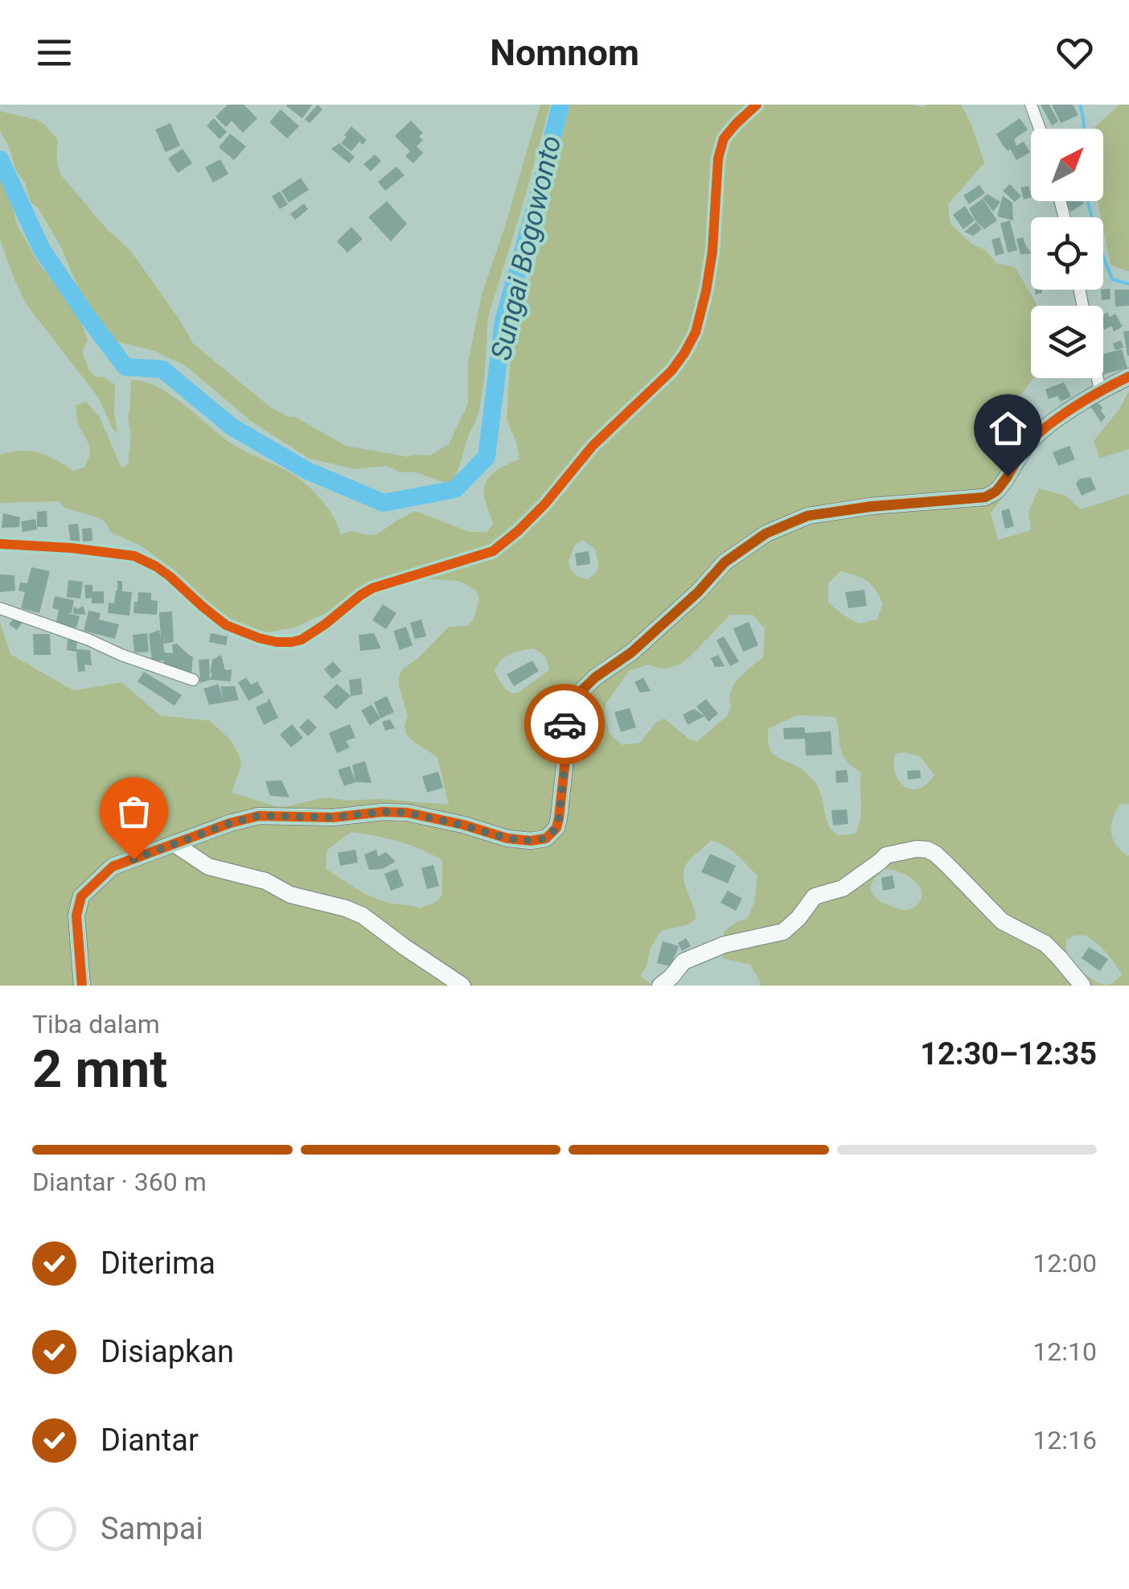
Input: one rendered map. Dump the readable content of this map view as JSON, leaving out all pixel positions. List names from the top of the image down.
{
  "water": ["Sungai Bogowonto"],
  "north": "top right",
  "page": {
    "header": "Nomnom",
    "heading": ["2 mnt", "Tiba dalam", "12:30–12:35"],
    "bar": "Diantar · 360 m",
    "list": [
      ["Diterima", "12:00"],
      ["Disiapkan", "12:10"],
      ["Diantar", "12:16"],
      "Sampai"
    ]
  }
}
